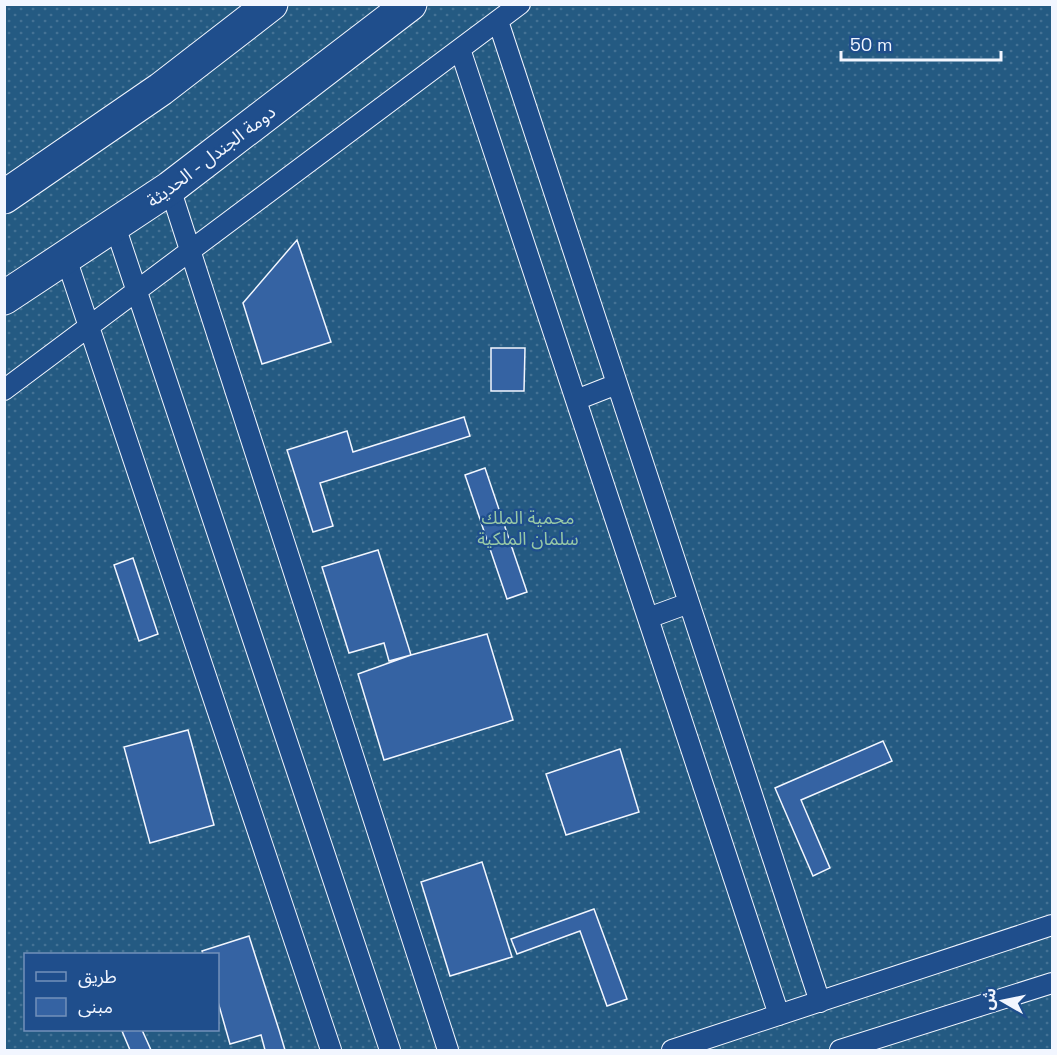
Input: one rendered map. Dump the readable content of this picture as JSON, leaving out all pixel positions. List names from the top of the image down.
{
  "streets": {
    "highway": ["دومة الجندل - الحديثة"]
  },
  "parks": ["محمية الملك سلمان الملكية"],
  "legend": ["طريق", "مبنى"],
  "scale_bar": "50 m",
  "north": "left"
}
